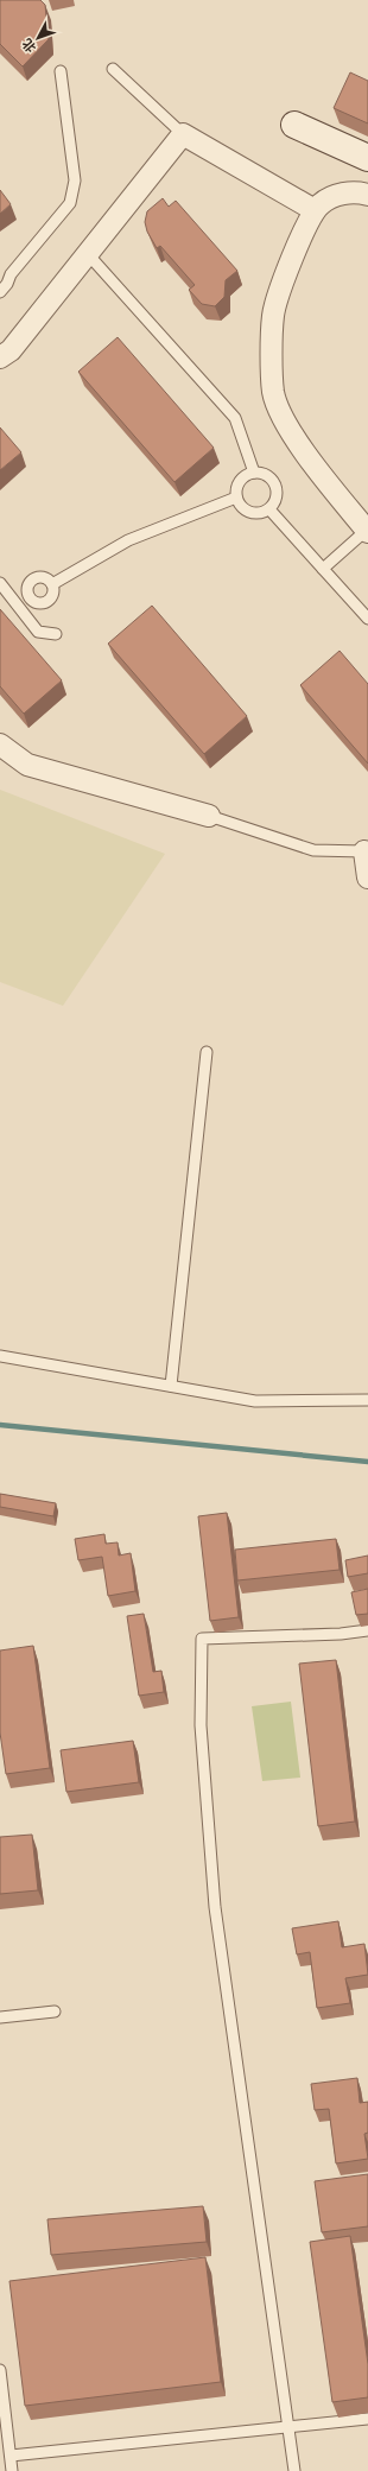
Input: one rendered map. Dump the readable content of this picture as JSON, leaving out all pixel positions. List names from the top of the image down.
{
  "north": "bottom left"
}
